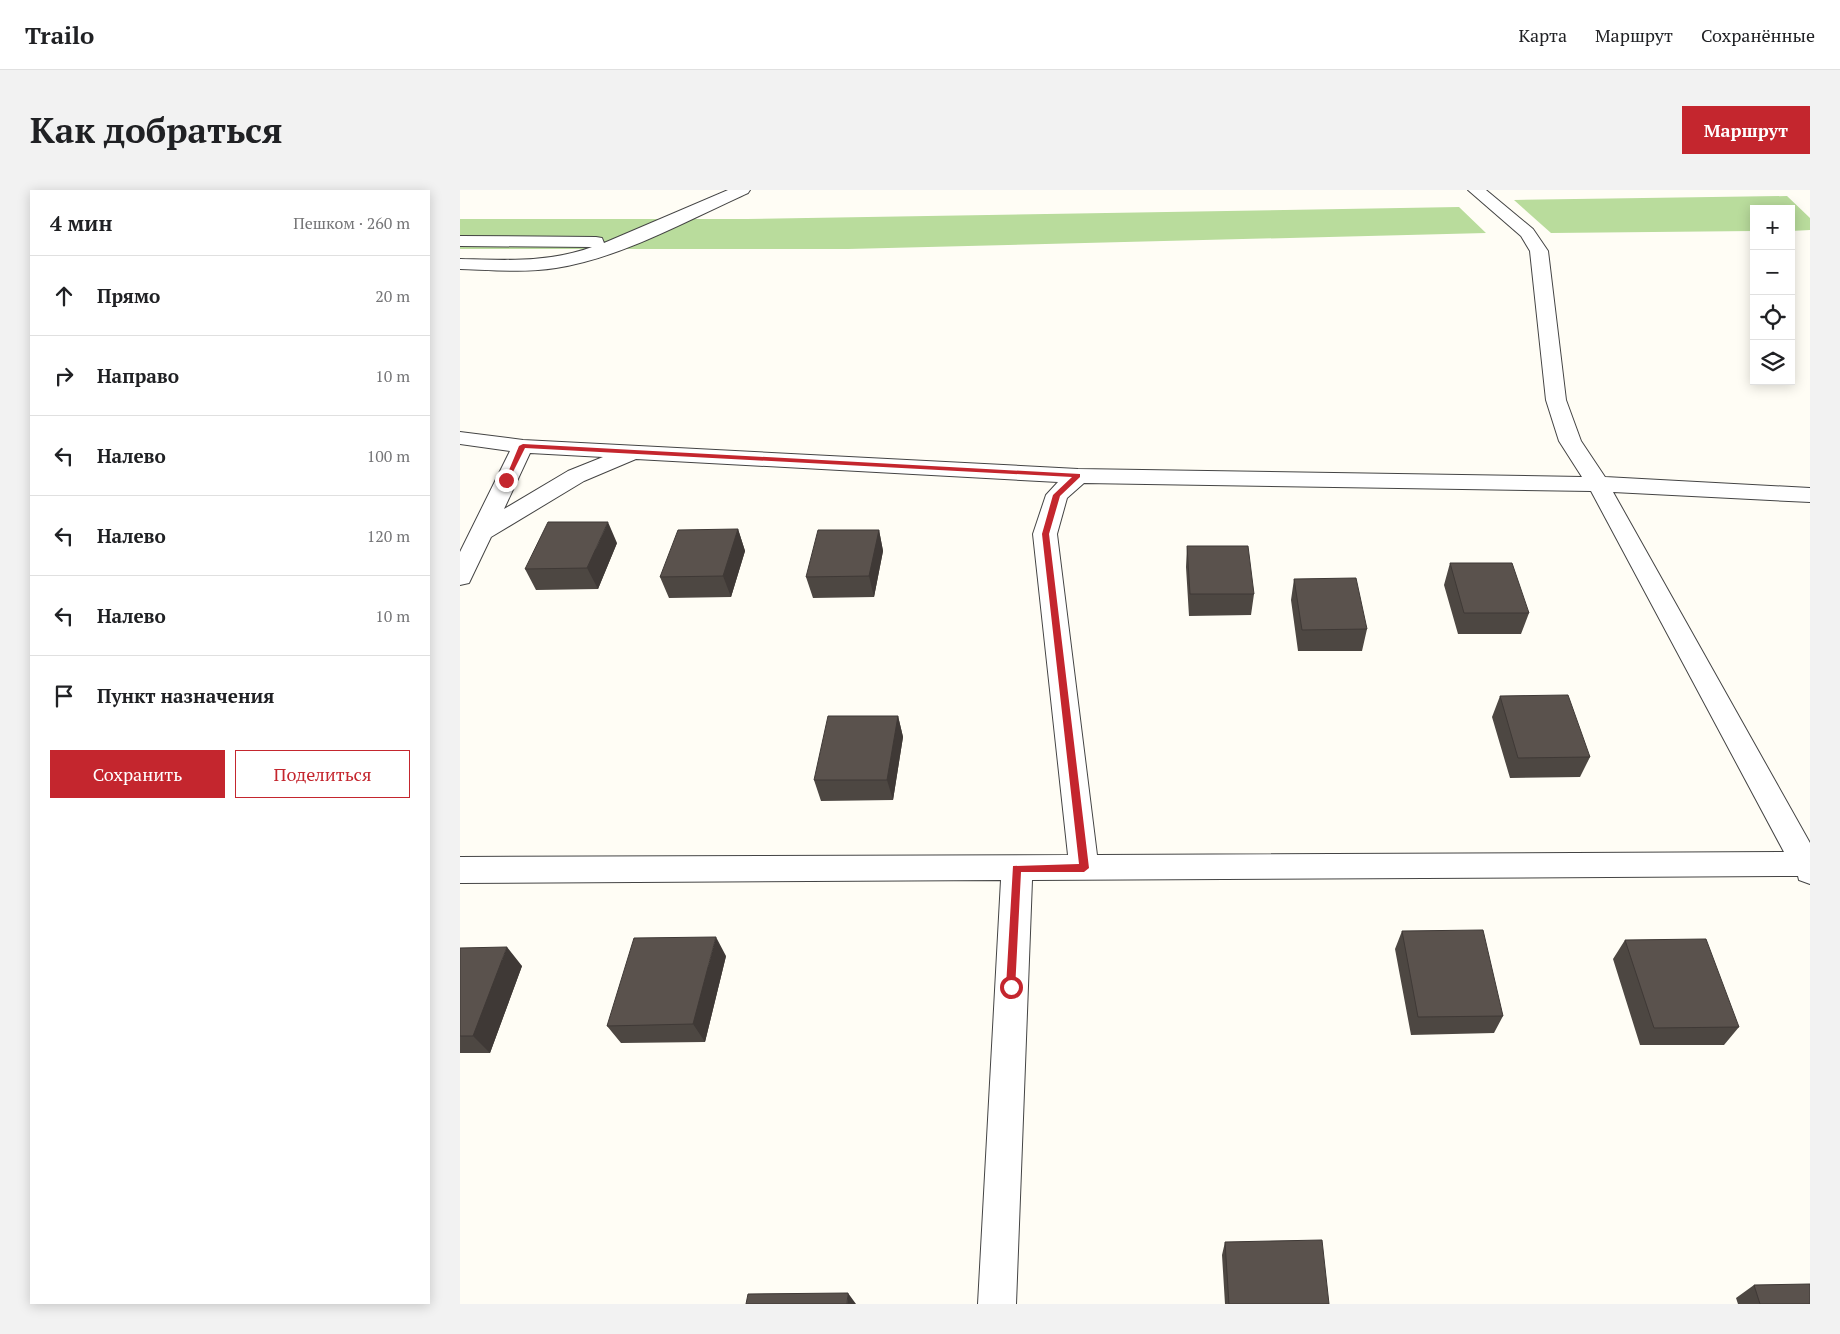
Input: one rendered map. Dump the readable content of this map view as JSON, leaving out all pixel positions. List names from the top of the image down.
{
  "page": {
    "header": "Trailo",
    "nav": ["Карта", "Маршрут", "Сохранённые"],
    "buttons": [
      "Маршрут",
      ["Сохранить", "Поделиться"]
    ],
    "title": "Как добраться",
    "heading": ["4 мин", "Пешком · 260 m"],
    "map_buttons": ["+", "−"],
    "list": [
      ["Прямо", "20 m"],
      ["Направо", "10 m"],
      ["Налево", "100 m"],
      ["Налево", "120 m"],
      ["Налево", "10 m"],
      "Пункт назначения"
    ]
  }
}
